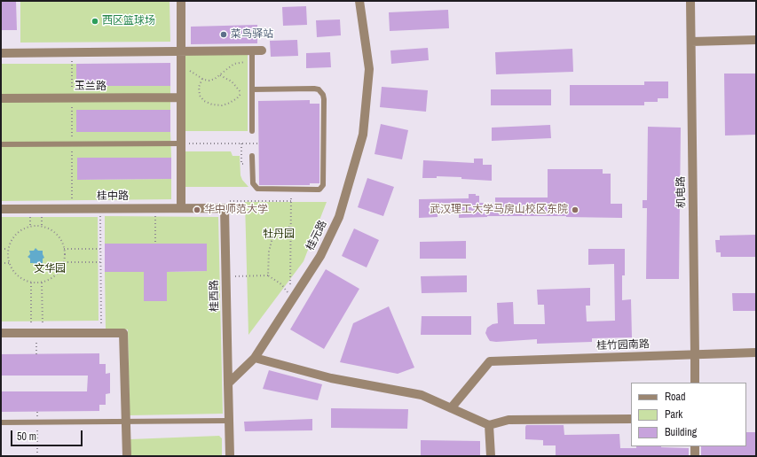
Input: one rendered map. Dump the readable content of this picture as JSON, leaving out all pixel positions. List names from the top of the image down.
{
  "streets": {
    "street": [
      "玉兰路",
      "机电路",
      "桂中路",
      "桂元路",
      "桂西路",
      "桂竹园南路"
    ]
  },
  "crossings": [
    ["机电路", "桂竹园南路"],
    ["桂中路", "桂西路"],
    ["桂元路", "桂西路"]
  ],
  "parks": ["牡丹园", "文华园"],
  "places": [
    "西区篮球场",
    "菜鸟驿站",
    "华中师范大学",
    "武汉理工大学马房山校区东院"
  ],
  "legend": ["Road", "Park", "Building"],
  "scale_bar": "50 m"
}
